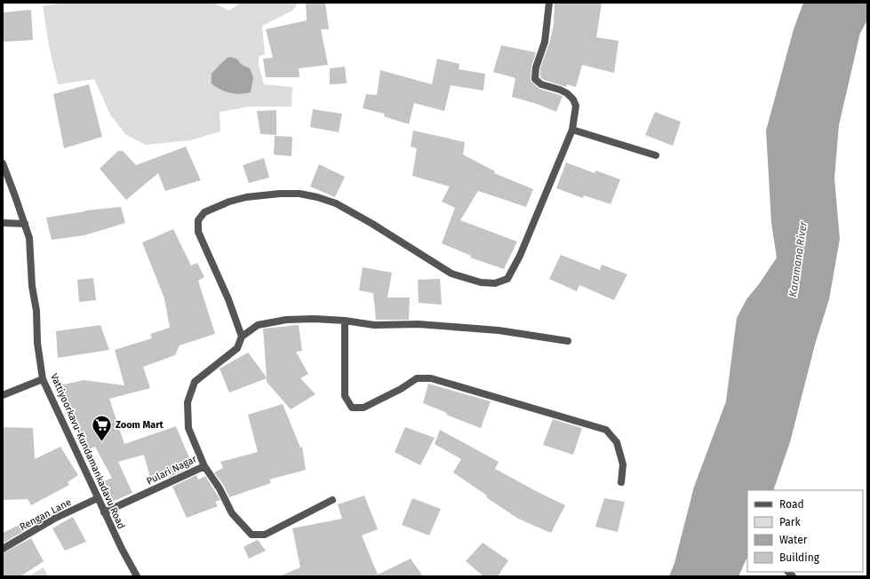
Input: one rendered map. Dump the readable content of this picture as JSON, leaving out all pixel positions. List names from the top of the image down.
{
  "streets": {
    "street": ["Vattiyoorkavu-Kundamankadavu Road", "Pulari Nagar", "Rengan Lane"]
  },
  "crossings": [
    ["Vattiyoorkavu-Kundamankadavu Road", "Pulari Nagar"],
    ["Vattiyoorkavu-Kundamankadavu Road", "Rengan Lane"]
  ],
  "water": ["Karamana River"],
  "places": {
    "supermarket": ["Zoom Mart"]
  },
  "legend": [
    "Road",
    "Park",
    "Water",
    "Building"
  ]
}
